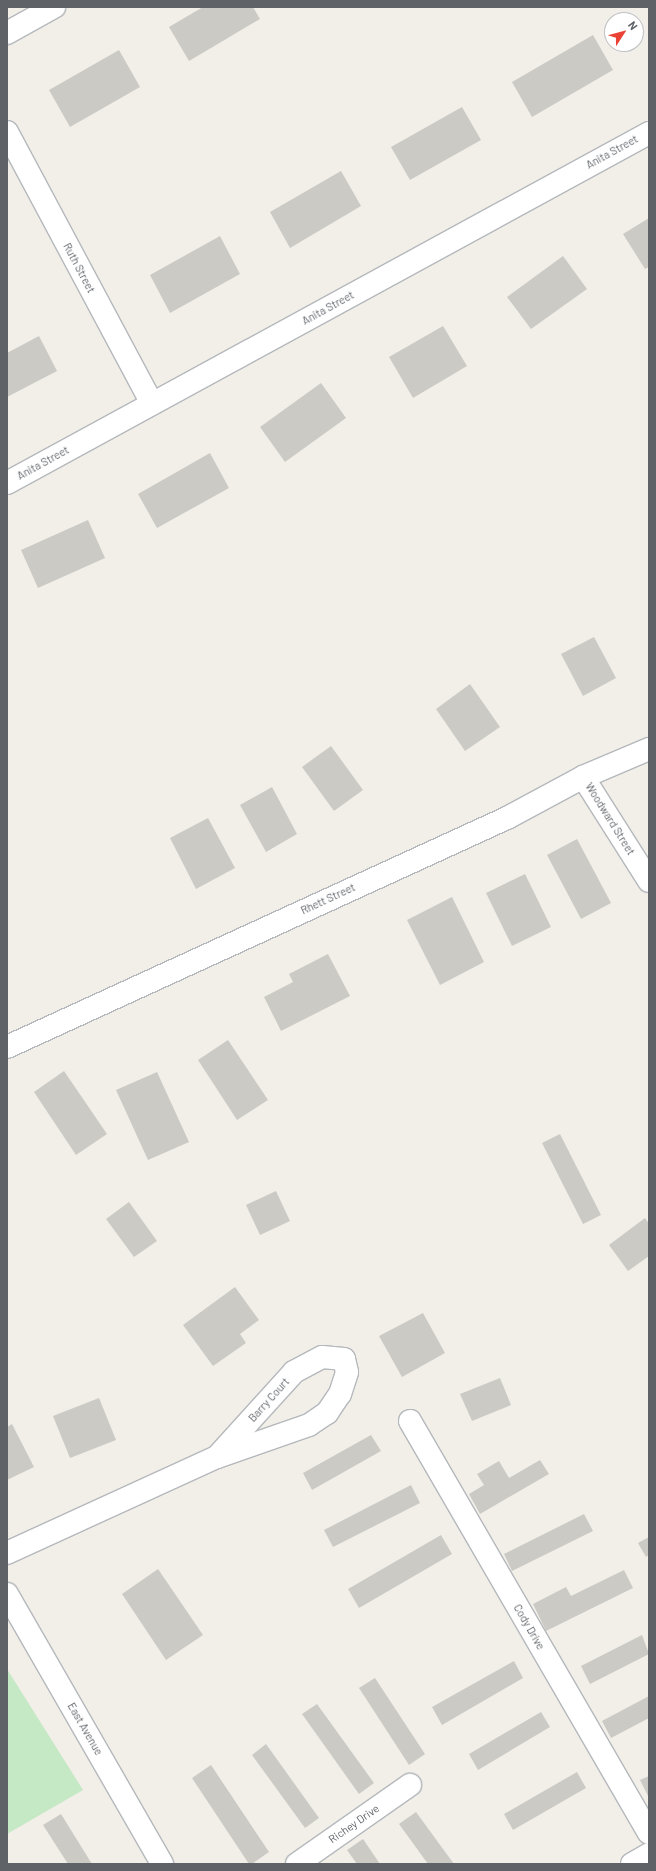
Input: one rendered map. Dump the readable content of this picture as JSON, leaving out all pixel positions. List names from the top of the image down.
{
  "streets": {
    "street": [
      "Anita Street",
      "Ruth Street",
      "Woodward Street",
      "Rhett Street",
      "Barry Court",
      "Cody Drive",
      "East Avenue",
      "Richey Drive"
    ]
  },
  "crossings": [
    ["Anita Street", "Ruth Street"],
    ["Woodward Street", "Rhett Street"]
  ],
  "north": "top right"
}
